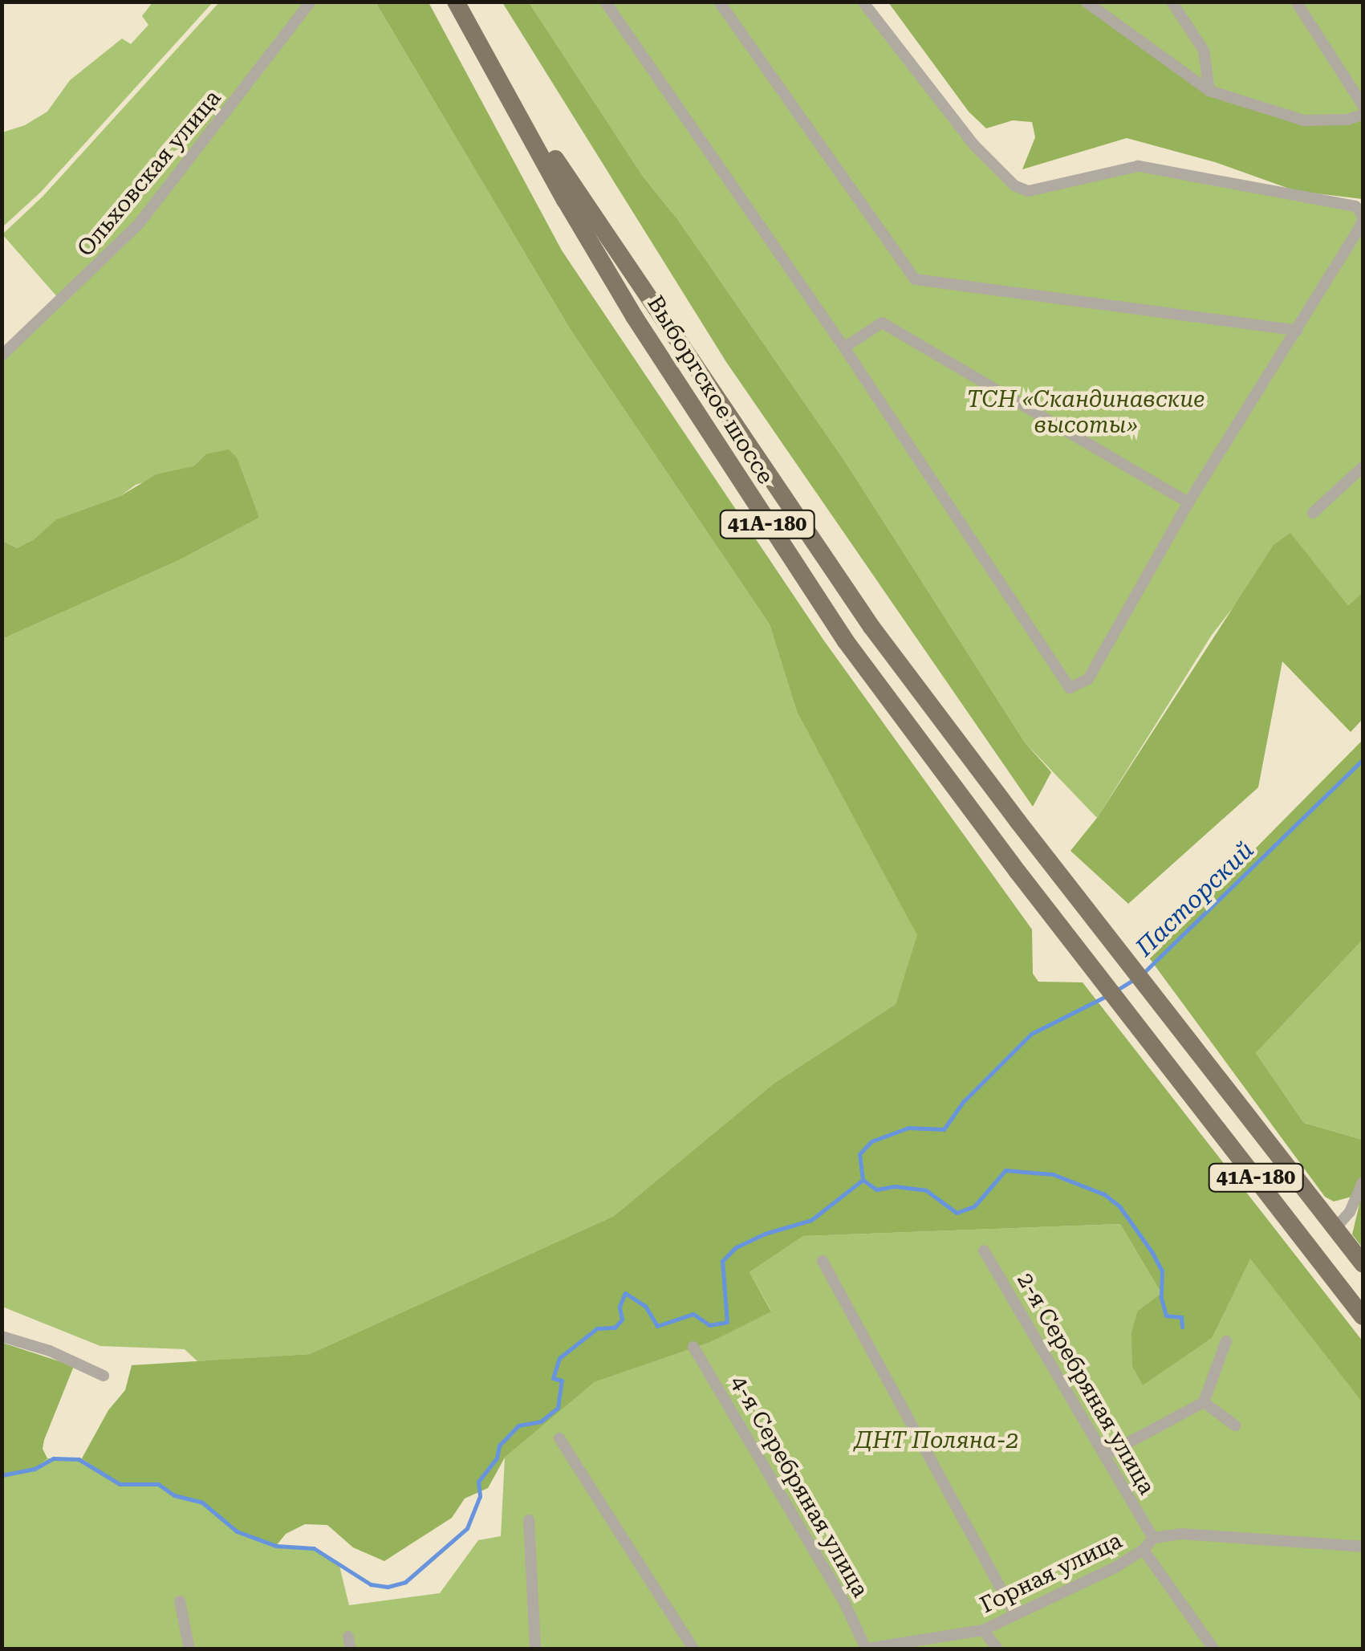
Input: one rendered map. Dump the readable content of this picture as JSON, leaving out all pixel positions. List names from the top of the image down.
{
  "streets": {
    "main road": ["Выборгское шоссе", "41А-180"],
    "street": [
      "Ольховская улица",
      "2-я Серебряная улица",
      "4-я Серебряная улица",
      "Горная улица"
    ]
  },
  "crossings": [
    ["Выборгское шоссе", "41А-180"],
    ["2-я Серебряная улица", "Горная улица"],
    ["4-я Серебряная улица", "Горная улица"]
  ],
  "water": ["Пасторский"],
  "parks": ["ТСН «Скандинавские высоты»", "ДНТ Поляна-2"]
}
